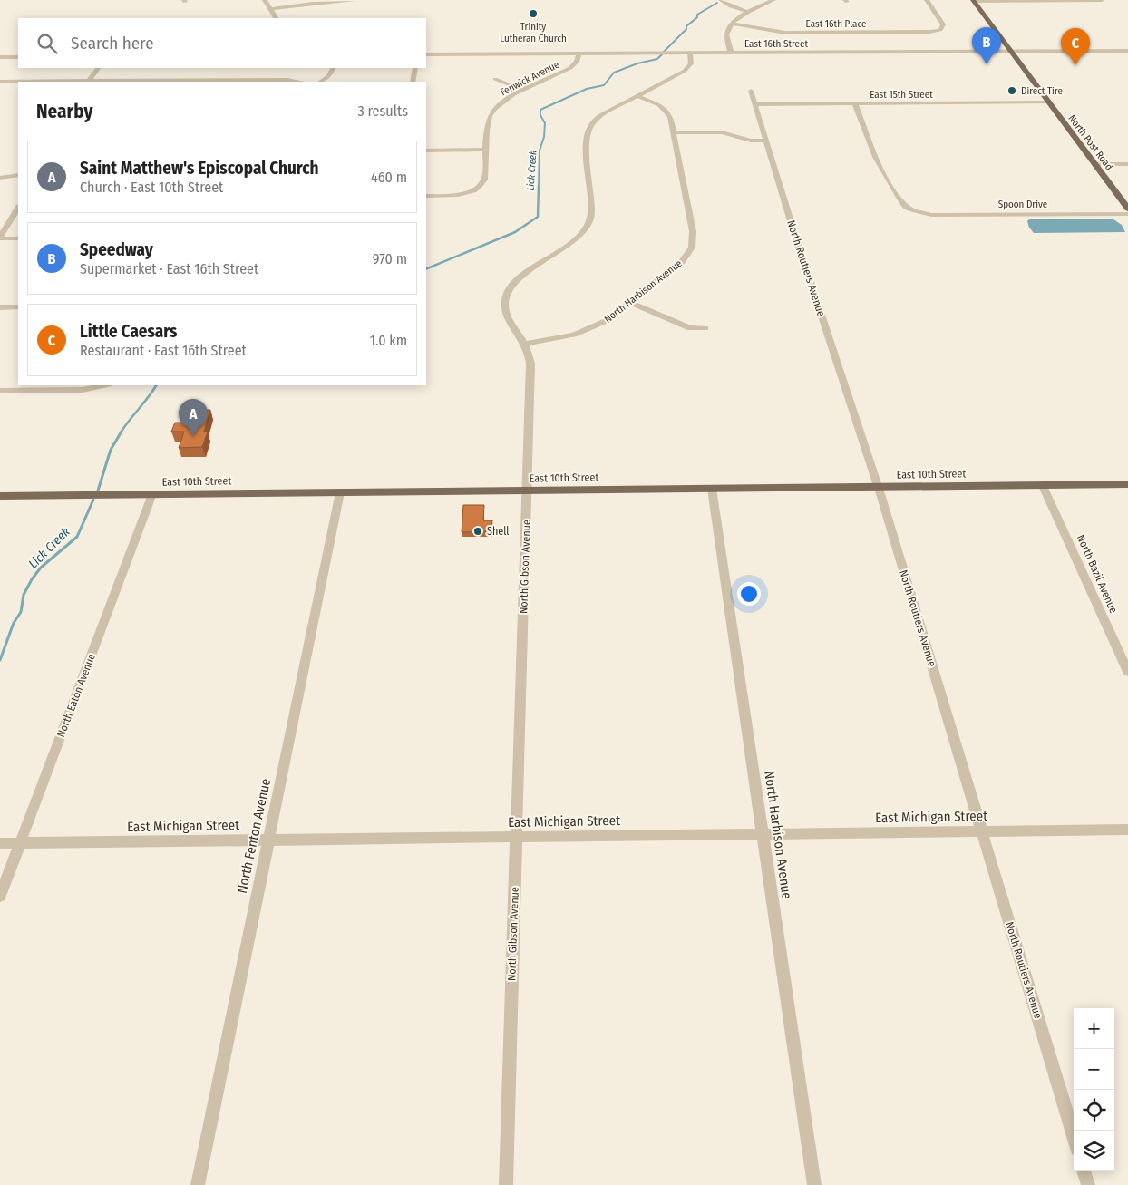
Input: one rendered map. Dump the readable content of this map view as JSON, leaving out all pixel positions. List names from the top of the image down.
{
  "streets": {
    "main road": ["North Post Road", "East 10th Street"],
    "street": [
      "East 16th Place",
      "East 16th Street",
      "Fenwick Avenue",
      "East 15th Street",
      "Spoon Drive",
      "North Routiers Avenue",
      "North Harbison Avenue",
      "North Gibson Avenue",
      "North Bazil Avenue",
      "North Eaton Avenue",
      "East Michigan Street",
      "North Fenton Avenue"
    ]
  },
  "crossings": [
    ["East 16th Street", "Fenwick Avenue"],
    ["East 16th Street", "North Post Road"],
    ["East 16th Street", "North Gibson Avenue"],
    ["East 15th Street", "North Post Road"],
    ["East 15th Street", "Spoon Drive"],
    ["East 15th Street", "North Routiers Avenue"],
    ["North Routiers Avenue", "East 10th Street"],
    ["North Routiers Avenue", "East Michigan Street"],
    ["North Harbison Avenue", "East 10th Street"],
    ["North Harbison Avenue", "North Gibson Avenue"],
    ["North Harbison Avenue", "East Michigan Street"],
    ["East 10th Street", "North Gibson Avenue"],
    ["East 10th Street", "North Bazil Avenue"],
    ["East 10th Street", "North Eaton Avenue"],
    ["East 10th Street", "North Fenton Avenue"],
    ["North Gibson Avenue", "East Michigan Street"],
    ["North Eaton Avenue", "East Michigan Street"],
    ["East Michigan Street", "North Fenton Avenue"]
  ],
  "water": ["Lick Creek"],
  "places": ["Trinity Lutheran Church", "Direct Tire", "Shell"],
  "page": {
    "search": "Search here",
    "pins": ["B", "C", "A"],
    "heading": ["Nearby", "3 results"],
    "list": [
      {
        "mark": "A",
        "name": "Saint Matthew's Episcopal Church",
        "note": "Church · East 10th Street",
        "value": "460 m"
      },
      {
        "mark": "B",
        "name": "Speedway",
        "note": "Supermarket · East 16th Street",
        "value": "970 m"
      },
      {
        "mark": "C",
        "name": "Little Caesars",
        "note": "Restaurant · East 16th Street",
        "value": "1.0 km"
      }
    ],
    "map_buttons": ["+", "−"]
  }
}
